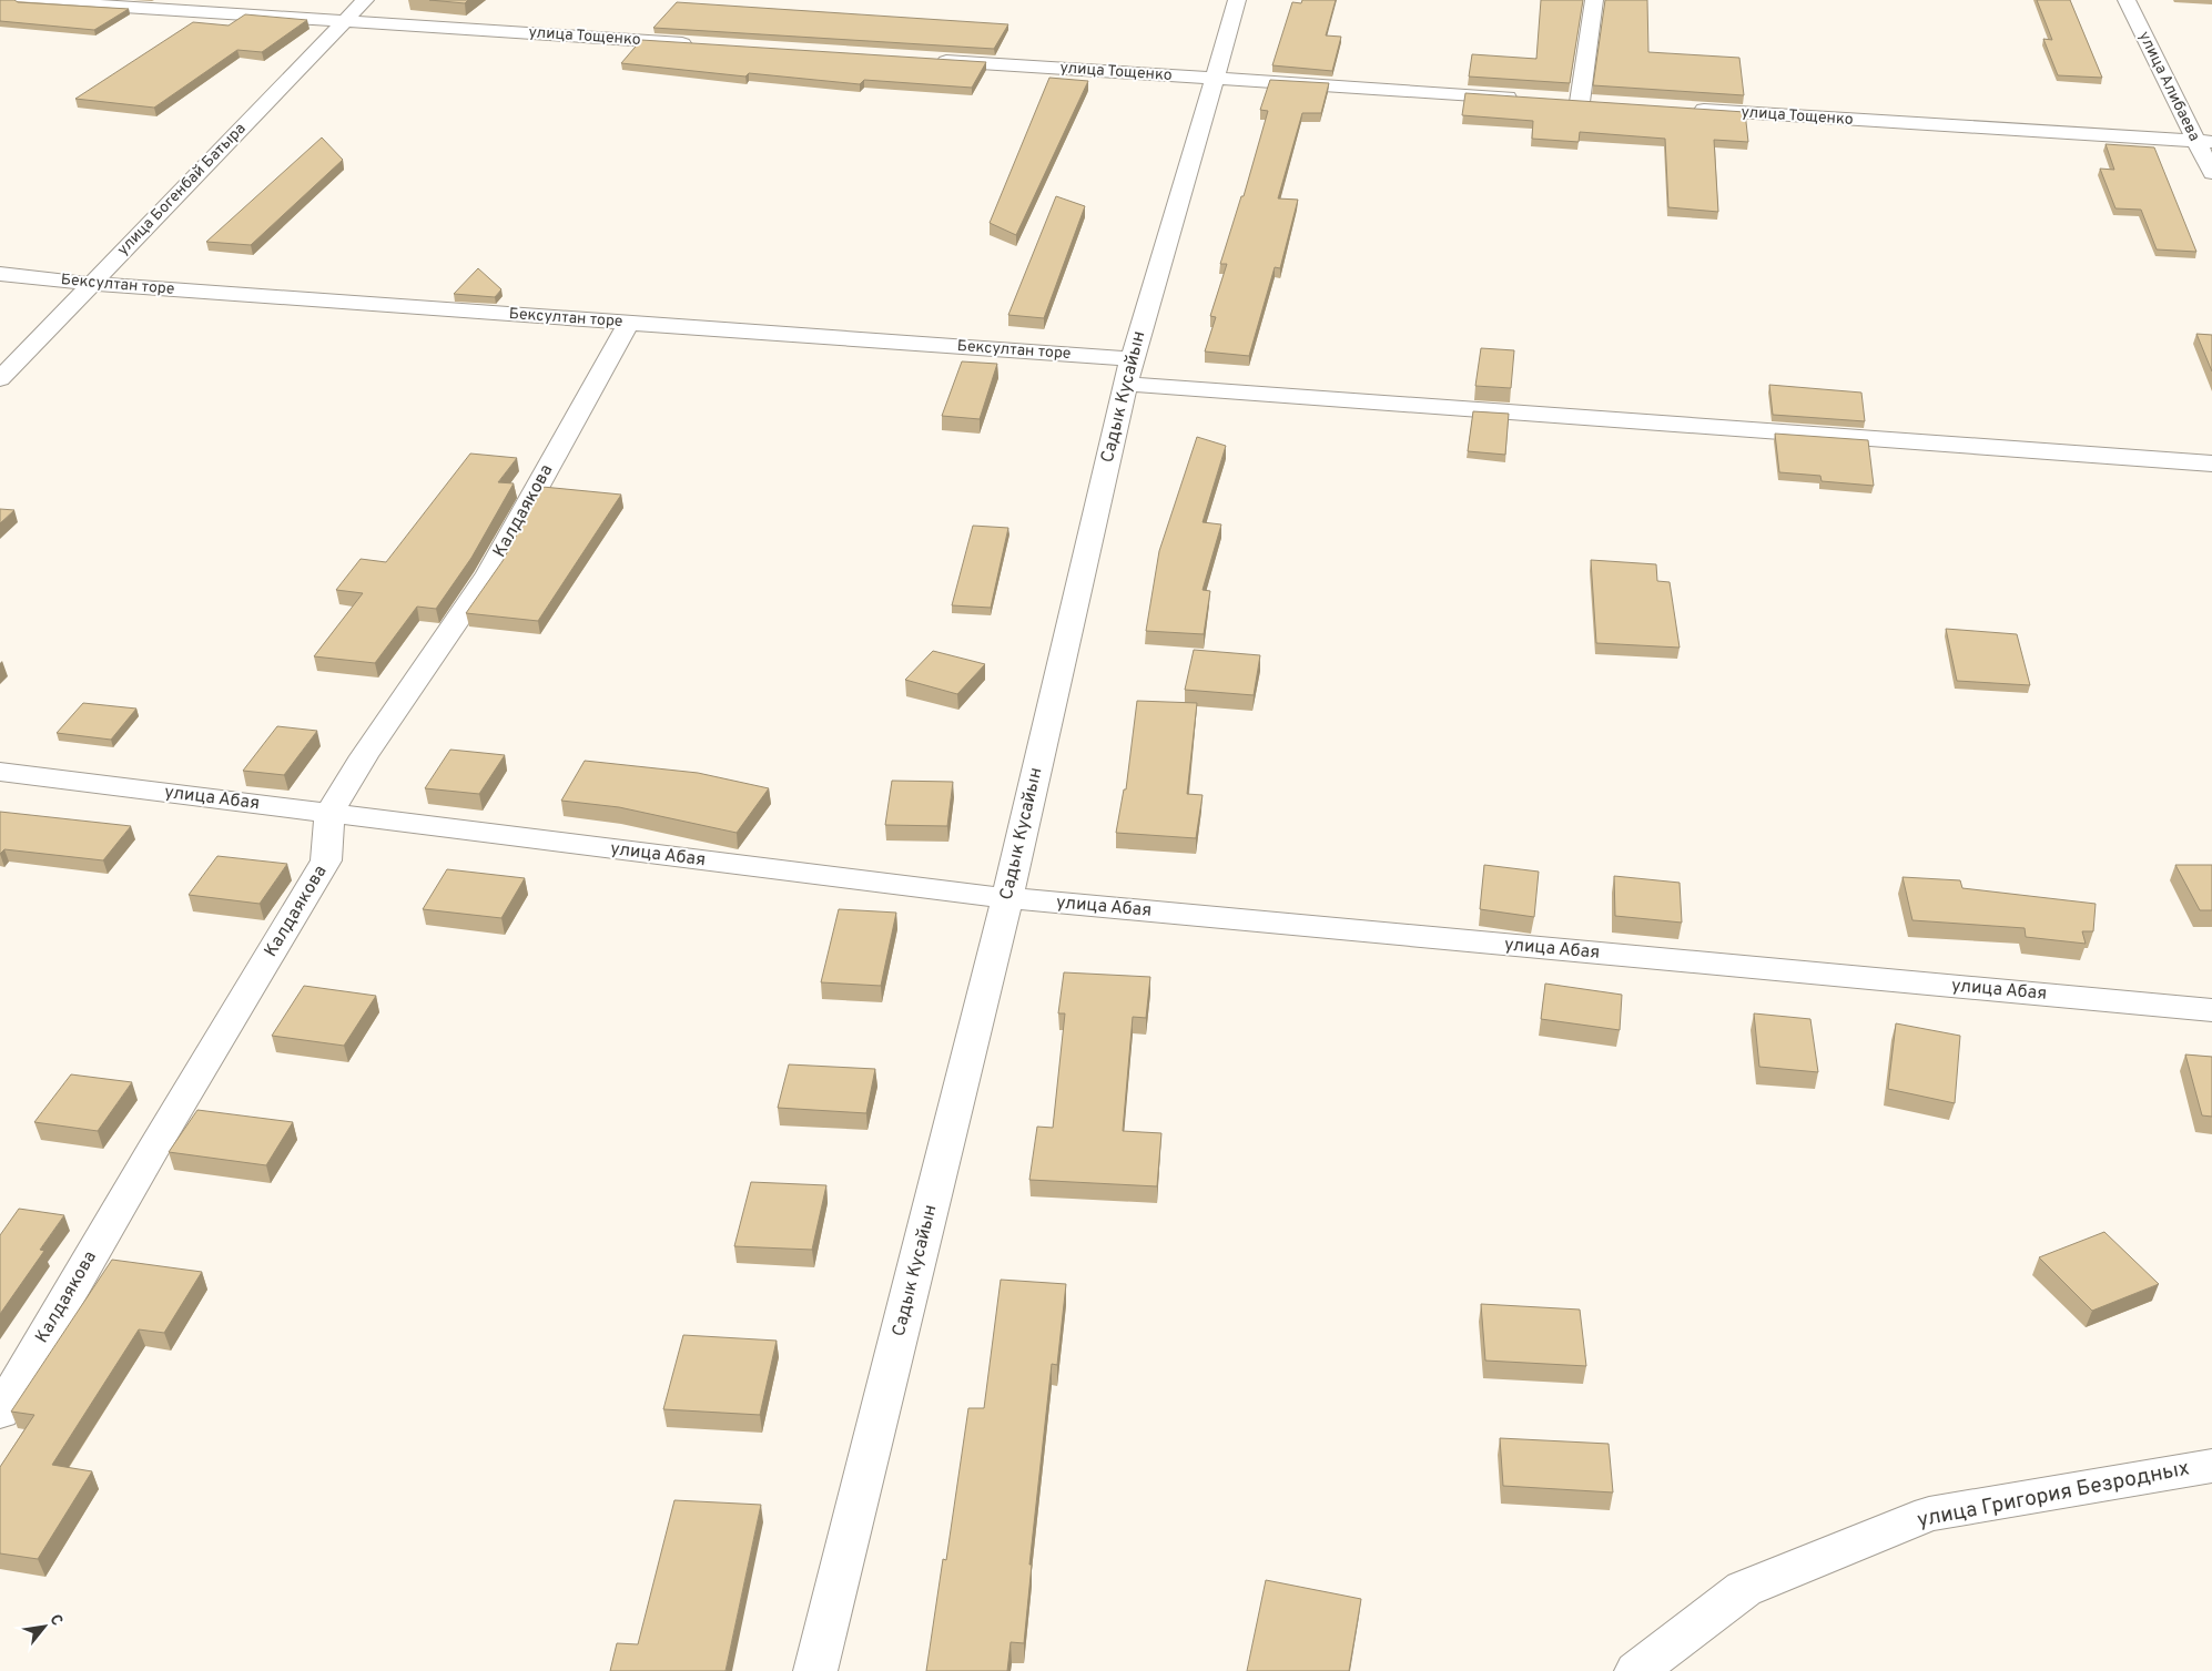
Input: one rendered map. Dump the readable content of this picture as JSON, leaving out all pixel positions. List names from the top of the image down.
{
  "streets": {
    "street": [
      "улица Тощенко",
      "улица Алибаева",
      "улица Богенбай Батыра",
      "Бексултан торе",
      "Садык Кусайын",
      "Калдаякова",
      "улица Абая",
      "улица Григория Безродных"
    ]
  },
  "crossings": [
    ["улица Тощенко", "улица Алибаева"],
    ["улица Тощенко", "улица Богенбай Батыра"],
    ["улица Тощенко", "Садык Кусайын"],
    ["улица Богенбай Батыра", "Бексултан торе"],
    ["Бексултан торе", "Садык Кусайын"],
    ["Бексултан торе", "Калдаякова"],
    ["Садык Кусайын", "улица Абая"],
    ["Калдаякова", "улица Абая"]
  ],
  "north": "top right"
}
